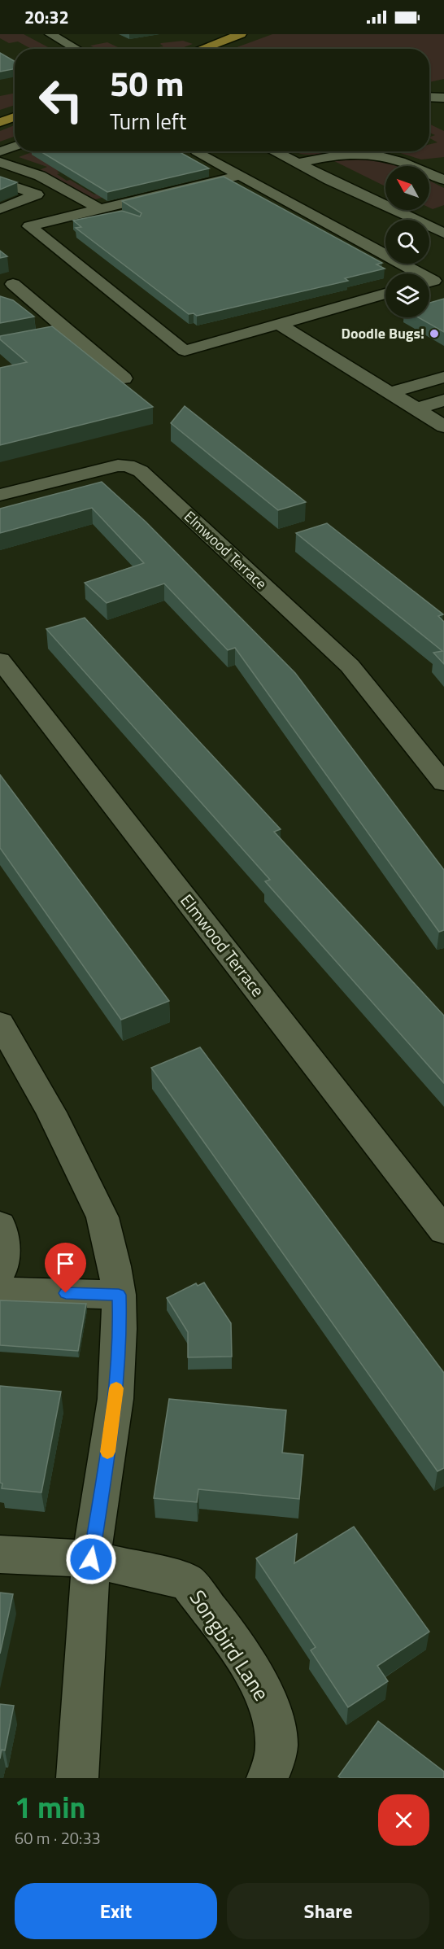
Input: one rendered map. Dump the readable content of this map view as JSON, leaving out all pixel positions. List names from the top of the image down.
{
  "streets": {
    "street": ["Elmwood Terrace", "Songbird Lane"]
  },
  "places": ["Doodle Bugs!"],
  "north": "top left",
  "page": {
    "status": "20:32",
    "turn": ["50 m", "Turn left"],
    "heading": ["1 min", "60 m · 20:33"],
    "buttons": ["Exit", "Share"]
  }
}
